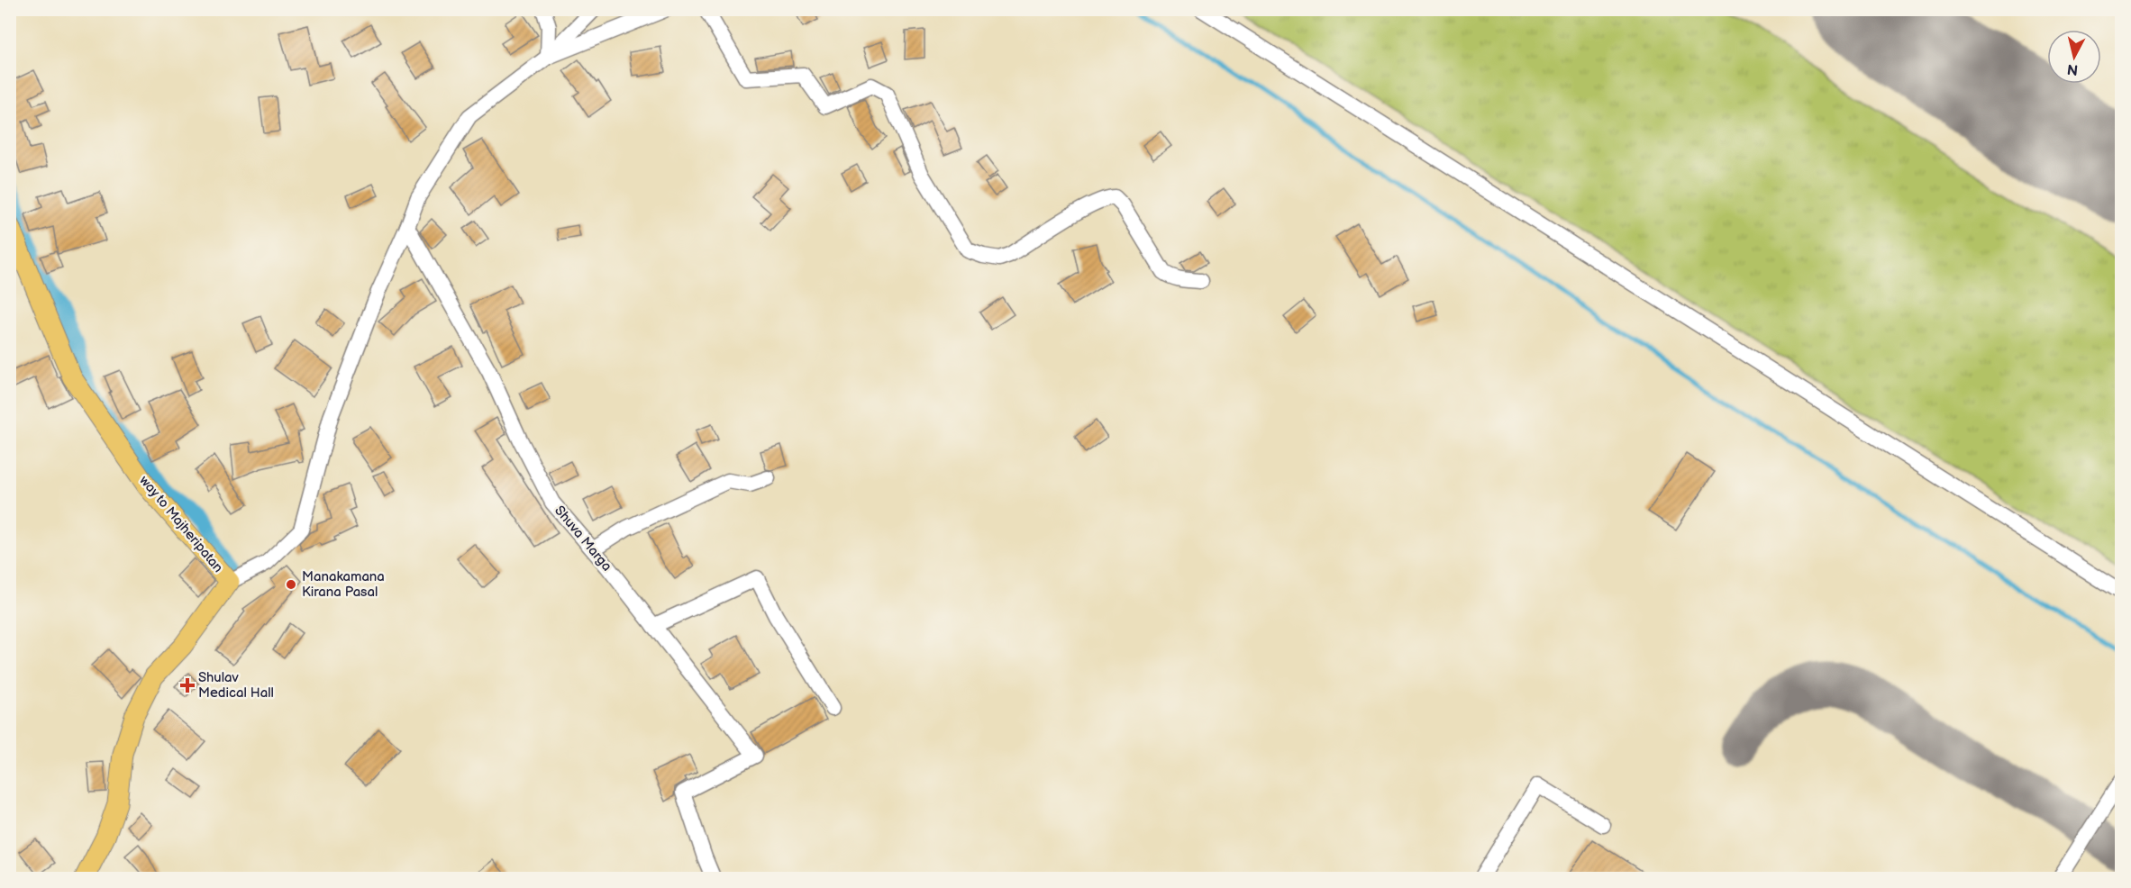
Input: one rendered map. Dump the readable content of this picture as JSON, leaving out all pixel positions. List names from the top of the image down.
{
  "streets": {
    "main road": ["way to Majheripatan"],
    "street": ["Shuva Marga"]
  },
  "places": {
    "other": ["Manakamana Kirana Pasal"],
    "health": ["Shulav Medical Hall"]
  },
  "north": "bottom"
}
